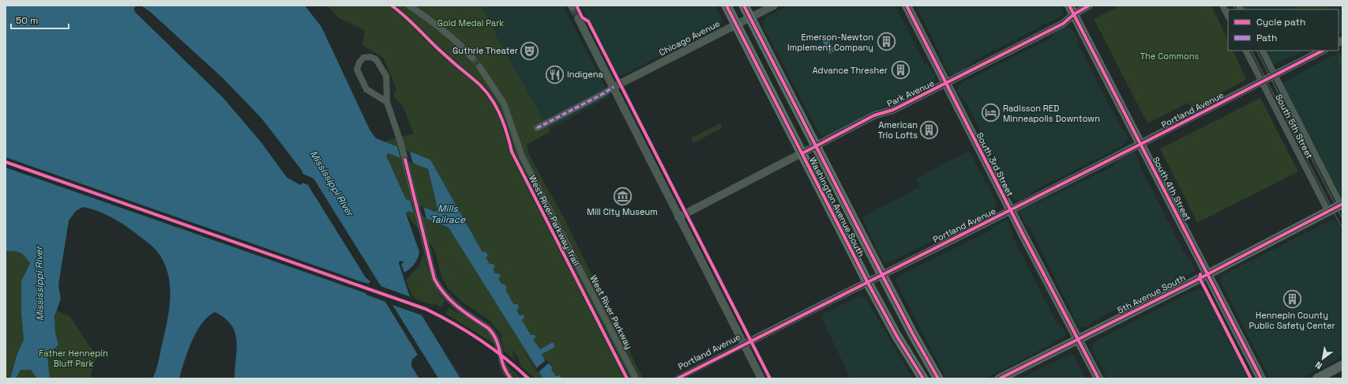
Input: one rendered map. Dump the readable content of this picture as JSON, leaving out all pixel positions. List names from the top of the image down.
{
  "streets": {
    "main road": [
      "South 3rd Street",
      "South 4th Street",
      "Washington Avenue South",
      "5th Avenue South"
    ],
    "street": [
      "Chicago Avenue",
      "Park Avenue",
      "Portland Avenue",
      "South 5th Street",
      "West River Parkway"
    ],
    "cycle path": ["West River Parkway Trail"]
  },
  "crossings": [
    ["Chicago Avenue", "Washington Avenue South"],
    ["Park Avenue", "South 3rd Street"],
    ["Park Avenue", "South 4th Street"],
    ["Park Avenue", "Washington Avenue South"],
    ["Portland Avenue", "South 5th Street"],
    ["Portland Avenue", "South 3rd Street"],
    ["Portland Avenue", "South 4th Street"],
    ["Portland Avenue", "Washington Avenue South"],
    ["South 5th Street", "5th Avenue South"],
    ["South 3rd Street", "5th Avenue South"],
    ["South 4th Street", "5th Avenue South"]
  ],
  "water": ["Mississippi River", "Mills Tailrace"],
  "parks": ["Gold Medal Park", "The Commons", "Father Hennepin Bluff Park"],
  "places": {
    "building": [
      "Emerson-Newton Implement Company",
      "Advance Thresher",
      "American Trio Lofts",
      "Hennepin County Public Safety Center"
    ],
    "theatre": ["Guthrie Theater"],
    "restaurant": ["Indígena"],
    "hotel": ["Radisson RED Minneapolis Downtown"],
    "museum": ["Mill City Museum"]
  },
  "legend": ["Cycle path", "Path"],
  "scale_bar": "50 m",
  "north": "bottom left"
}
